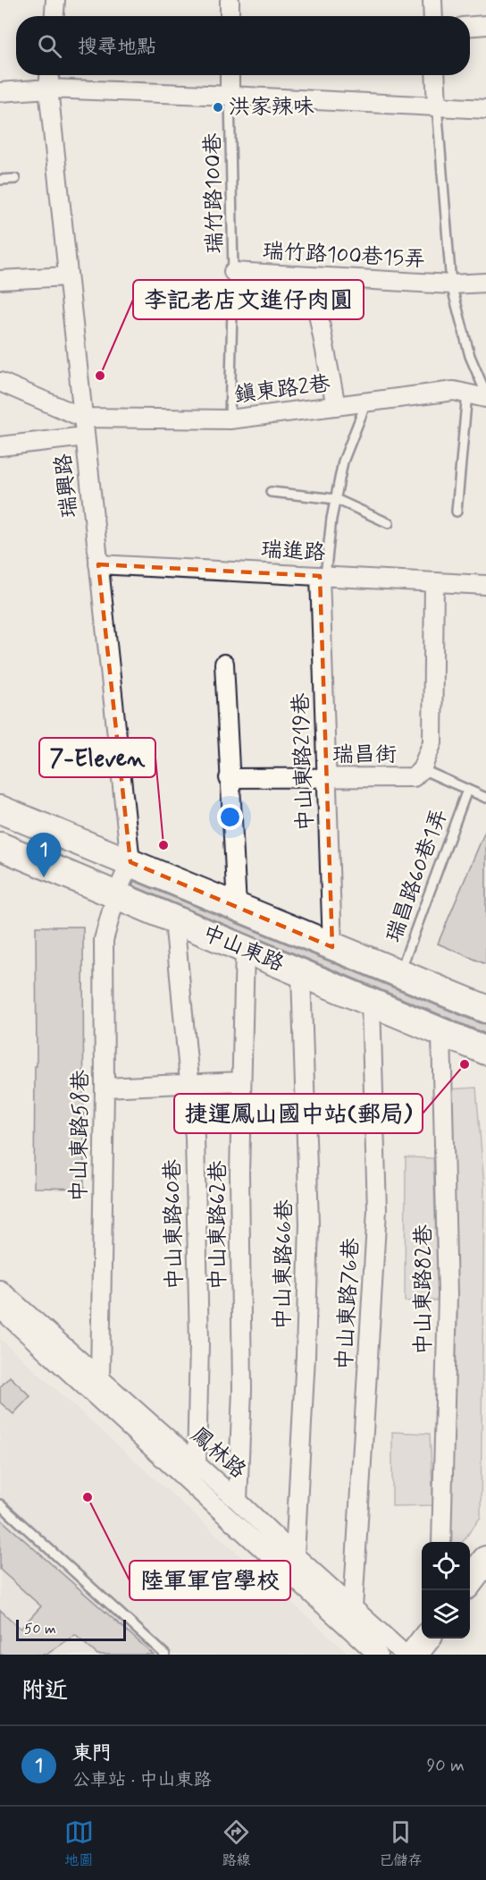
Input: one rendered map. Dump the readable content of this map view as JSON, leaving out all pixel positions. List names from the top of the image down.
{
  "streets": {
    "main road": ["中山東路"],
    "street": [
      "瑞竹路100巷15弄",
      "鎮東路2巷",
      "瑞興路",
      "瑞進路",
      "瑞昌街",
      "中山東路219巷",
      "中山東路58巷",
      "中山東路60巷",
      "中山東路62巷",
      "中山東路66巷",
      "中山東路82巷",
      "中山東路76巷",
      "鳳林路"
    ],
    "lane": ["瑞竹路100巷", "瑞昌路60巷1弄"]
  },
  "crossings": [
    ["瑞竹路100巷", "瑞竹路100巷15弄"],
    ["瑞竹路100巷", "鎮東路2巷"],
    ["鎮東路2巷", "瑞興路"],
    ["瑞興路", "瑞進路"],
    ["瑞興路", "中山東路"],
    ["瑞進路", "瑞昌街"],
    ["瑞進路", "中山東路219巷"],
    ["瑞昌街", "中山東路219巷"],
    ["中山東路219巷", "中山東路"],
    ["瑞昌路60巷1弄", "中山東路"],
    ["中山東路", "中山東路58巷"],
    ["中山東路", "中山東路60巷"],
    ["中山東路", "中山東路62巷"],
    ["中山東路", "中山東路66巷"],
    ["中山東路", "中山東路82巷"],
    ["中山東路", "中山東路76巷"],
    ["中山東路58巷", "鳳林路"],
    ["中山東路60巷", "鳳林路"],
    ["中山東路62巷", "鳳林路"],
    ["中山東路66巷", "鳳林路"],
    ["中山東路76巷", "鳳林路"]
  ],
  "places": [
    "洪家辣味",
    "李記老店文進仔肉圓",
    "7-Eleven",
    "捷運鳳山國中站(郵局)",
    "陸軍軍官學校"
  ],
  "scale_bar": "50 m",
  "page": {
    "search": "搜尋地點",
    "pins": "1",
    "scale": "50 m",
    "heading": "附近",
    "list": [
      {
        "mark": "1",
        "name": "東門",
        "note": "公車站 · 中山東路",
        "value": "90 m"
      }
    ],
    "nav": ["地圖", "路線", "已儲存"]
  }
}
